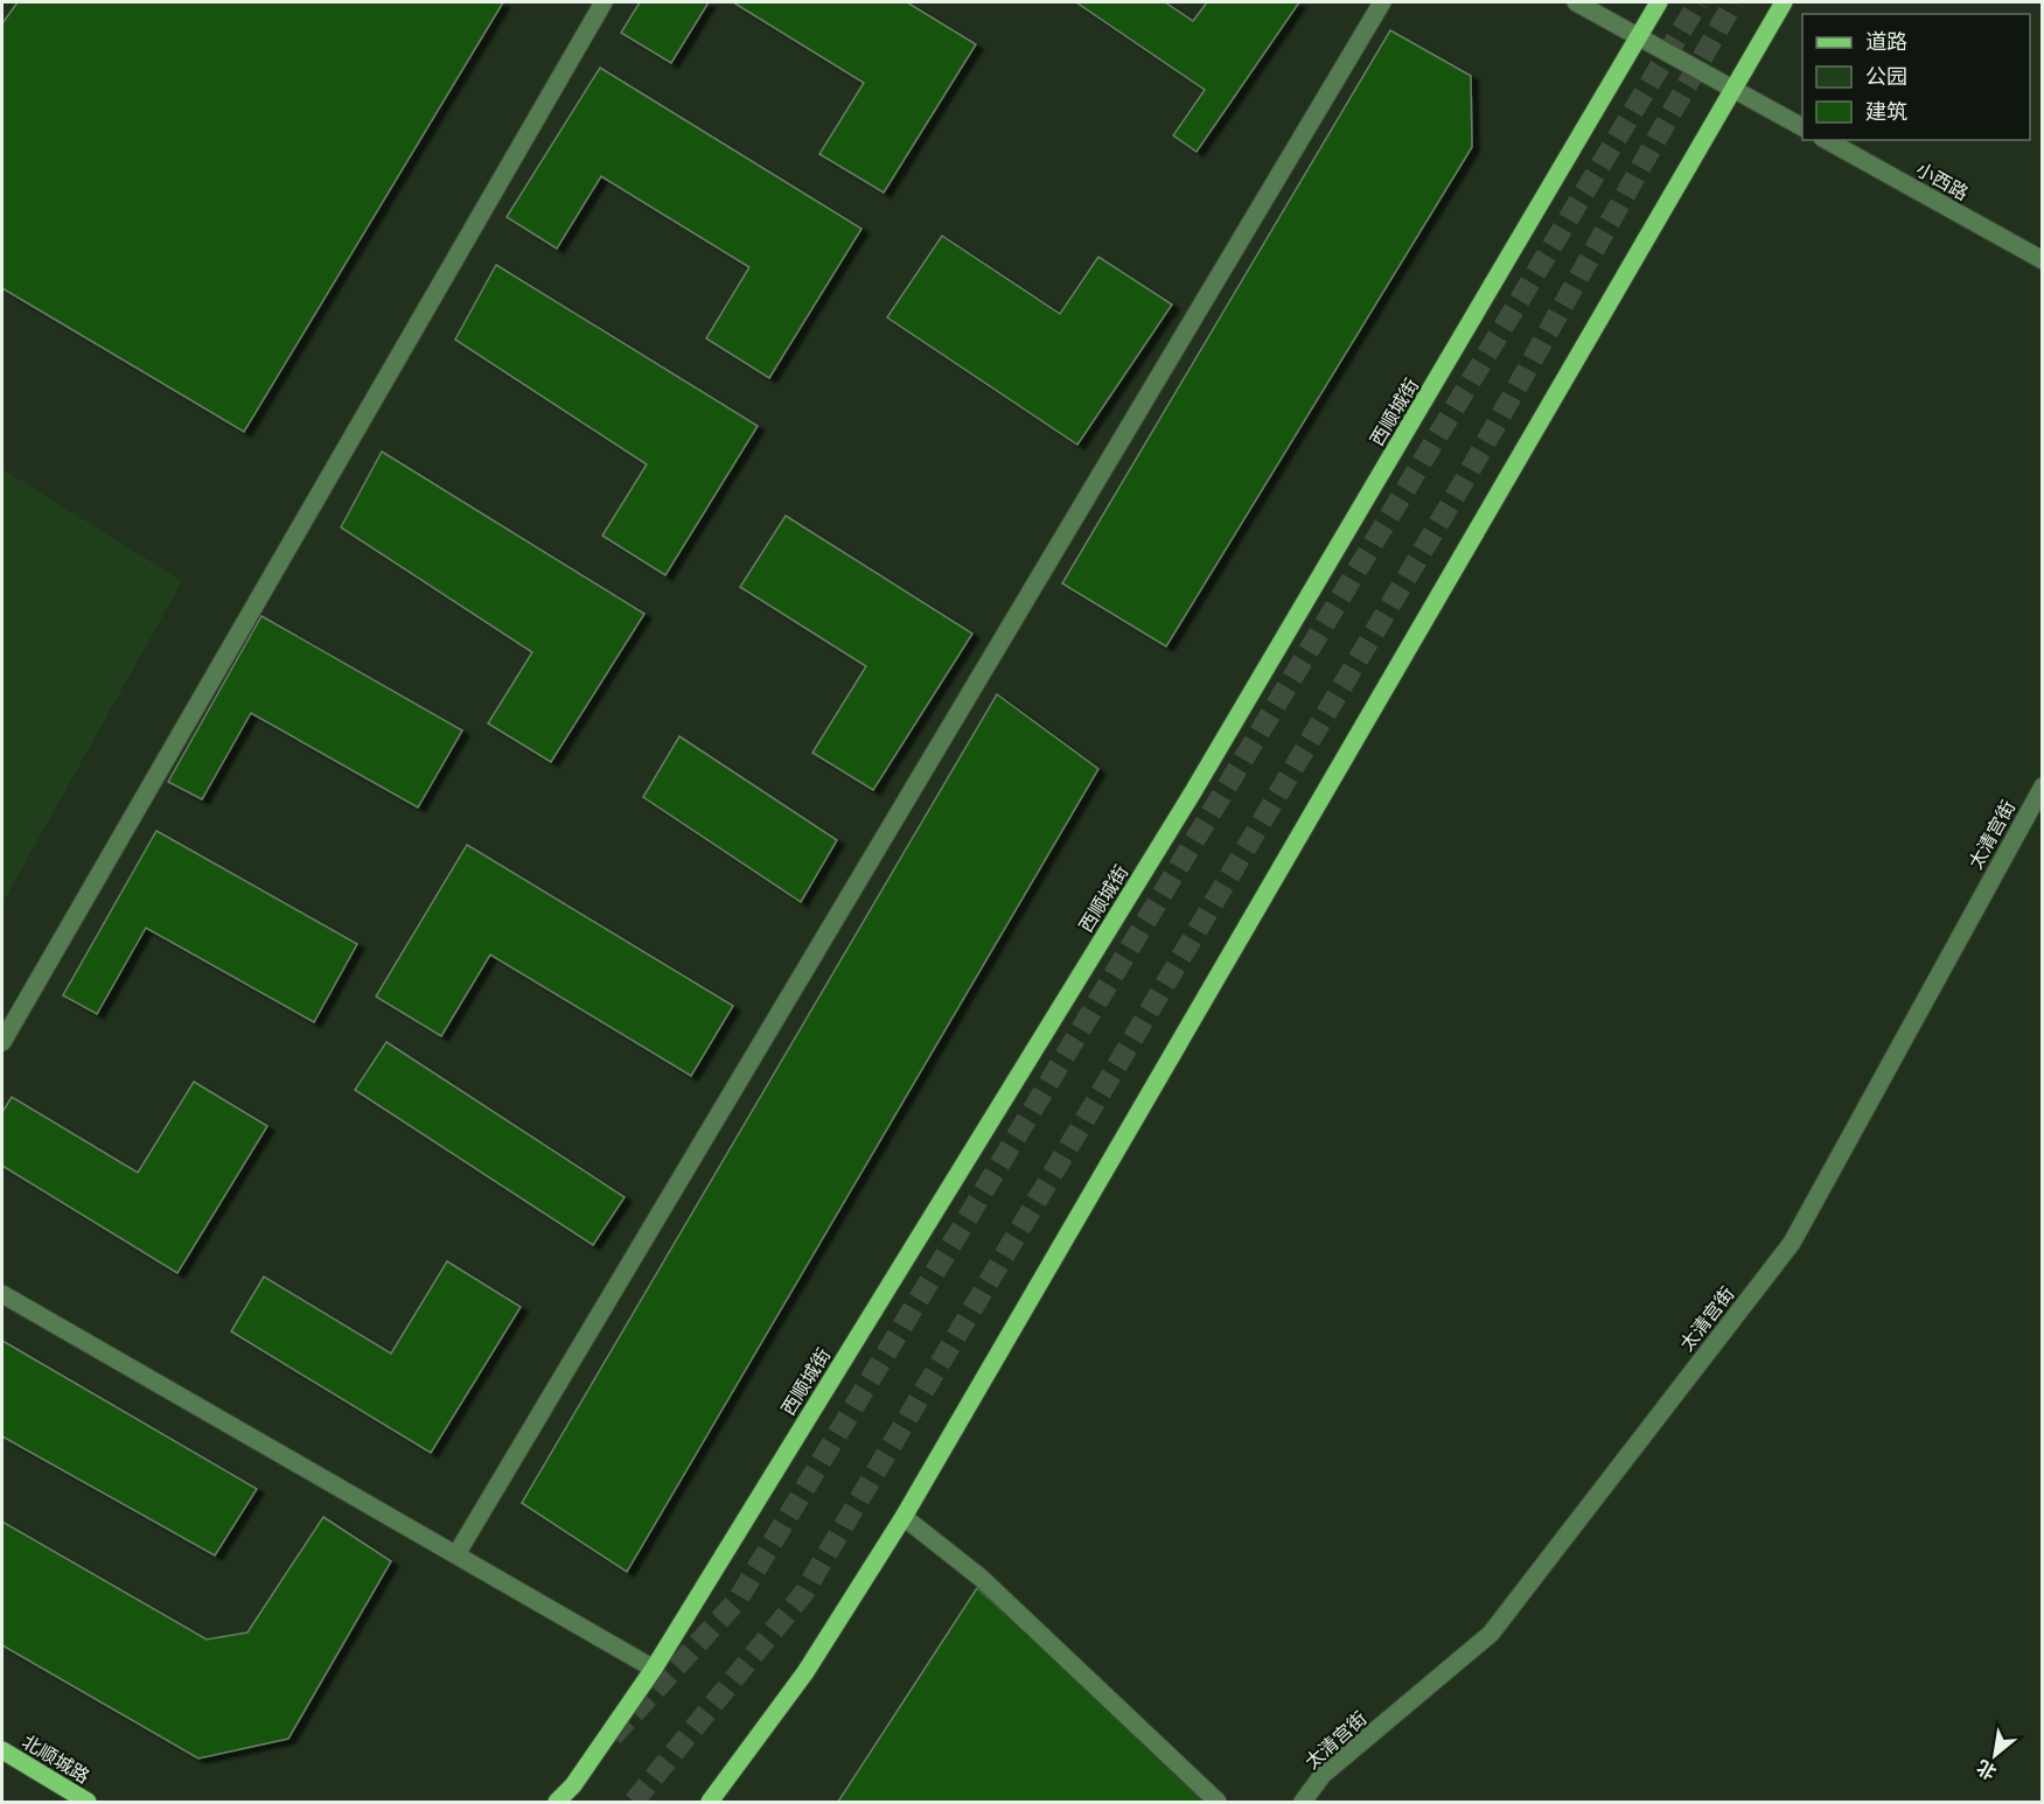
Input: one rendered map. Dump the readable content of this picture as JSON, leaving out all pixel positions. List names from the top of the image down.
{
  "streets": {
    "main road": ["西顺城街", "北顺城路"],
    "street": ["小西路", "太清宫街"]
  },
  "legend": ["道路", "公园", "建筑"],
  "north": "bottom left"
}
